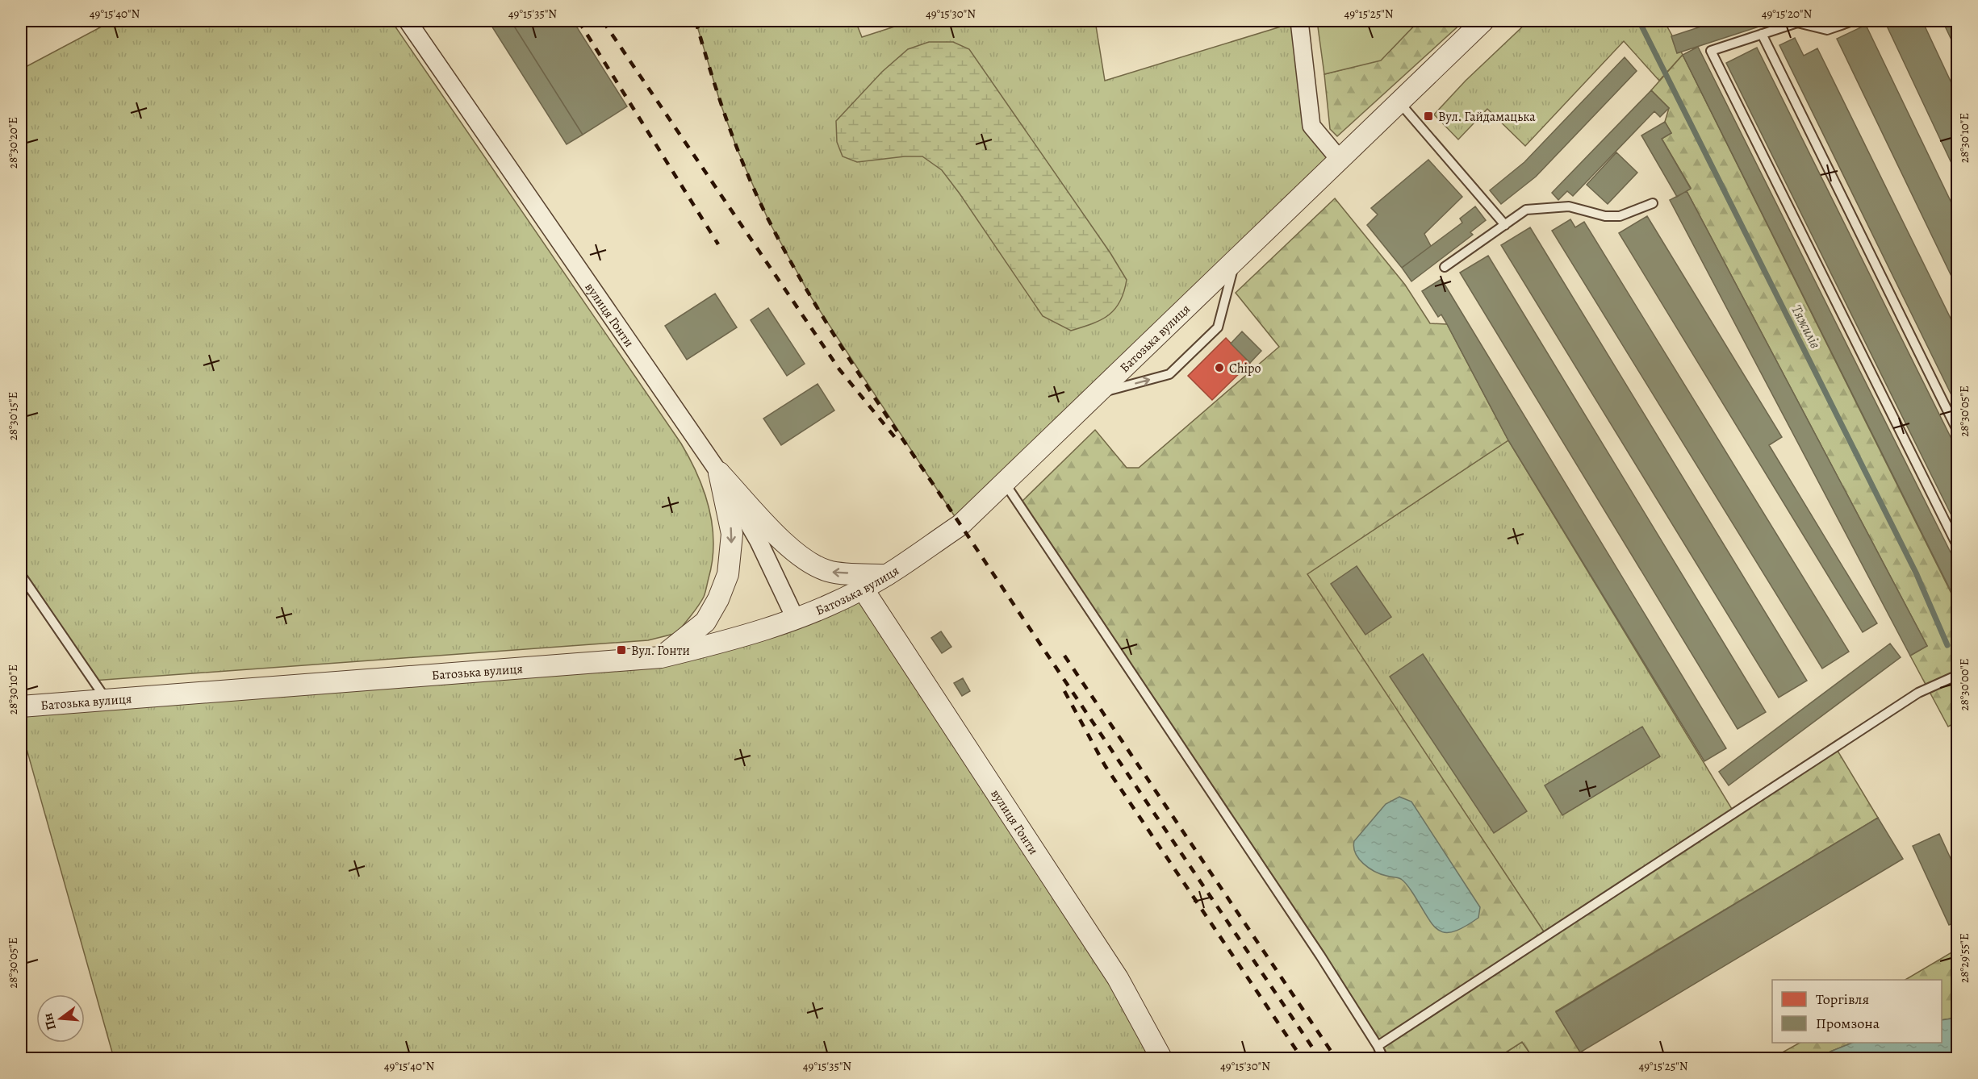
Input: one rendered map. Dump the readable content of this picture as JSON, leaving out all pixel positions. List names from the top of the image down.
{
  "streets": {
    "street": ["вулиця Гонти", "Батозька вулиця"]
  },
  "crossings": [
    ["вулиця Гонти", "Батозька вулиця"]
  ],
  "water": ["Тяжилів"],
  "places": {
    "transit": ["Вул. Гайдамацька", "Вул. Гонти"],
    "other": ["Chipo"]
  },
  "legend": ["Торгівля", "Промзона"],
  "north": "left",
  "coordinates": [
    "49°15'40\"N",
    "49°15'35\"N",
    "49°15'30\"N",
    "49°15'25\"N",
    "49°15'20\"N",
    "28°30'10\"E",
    "28°30'20\"E",
    "28°30'05\"E",
    "28°30'15\"E",
    "28°30'00\"E",
    "28°29'55\"E"
  ]
}
